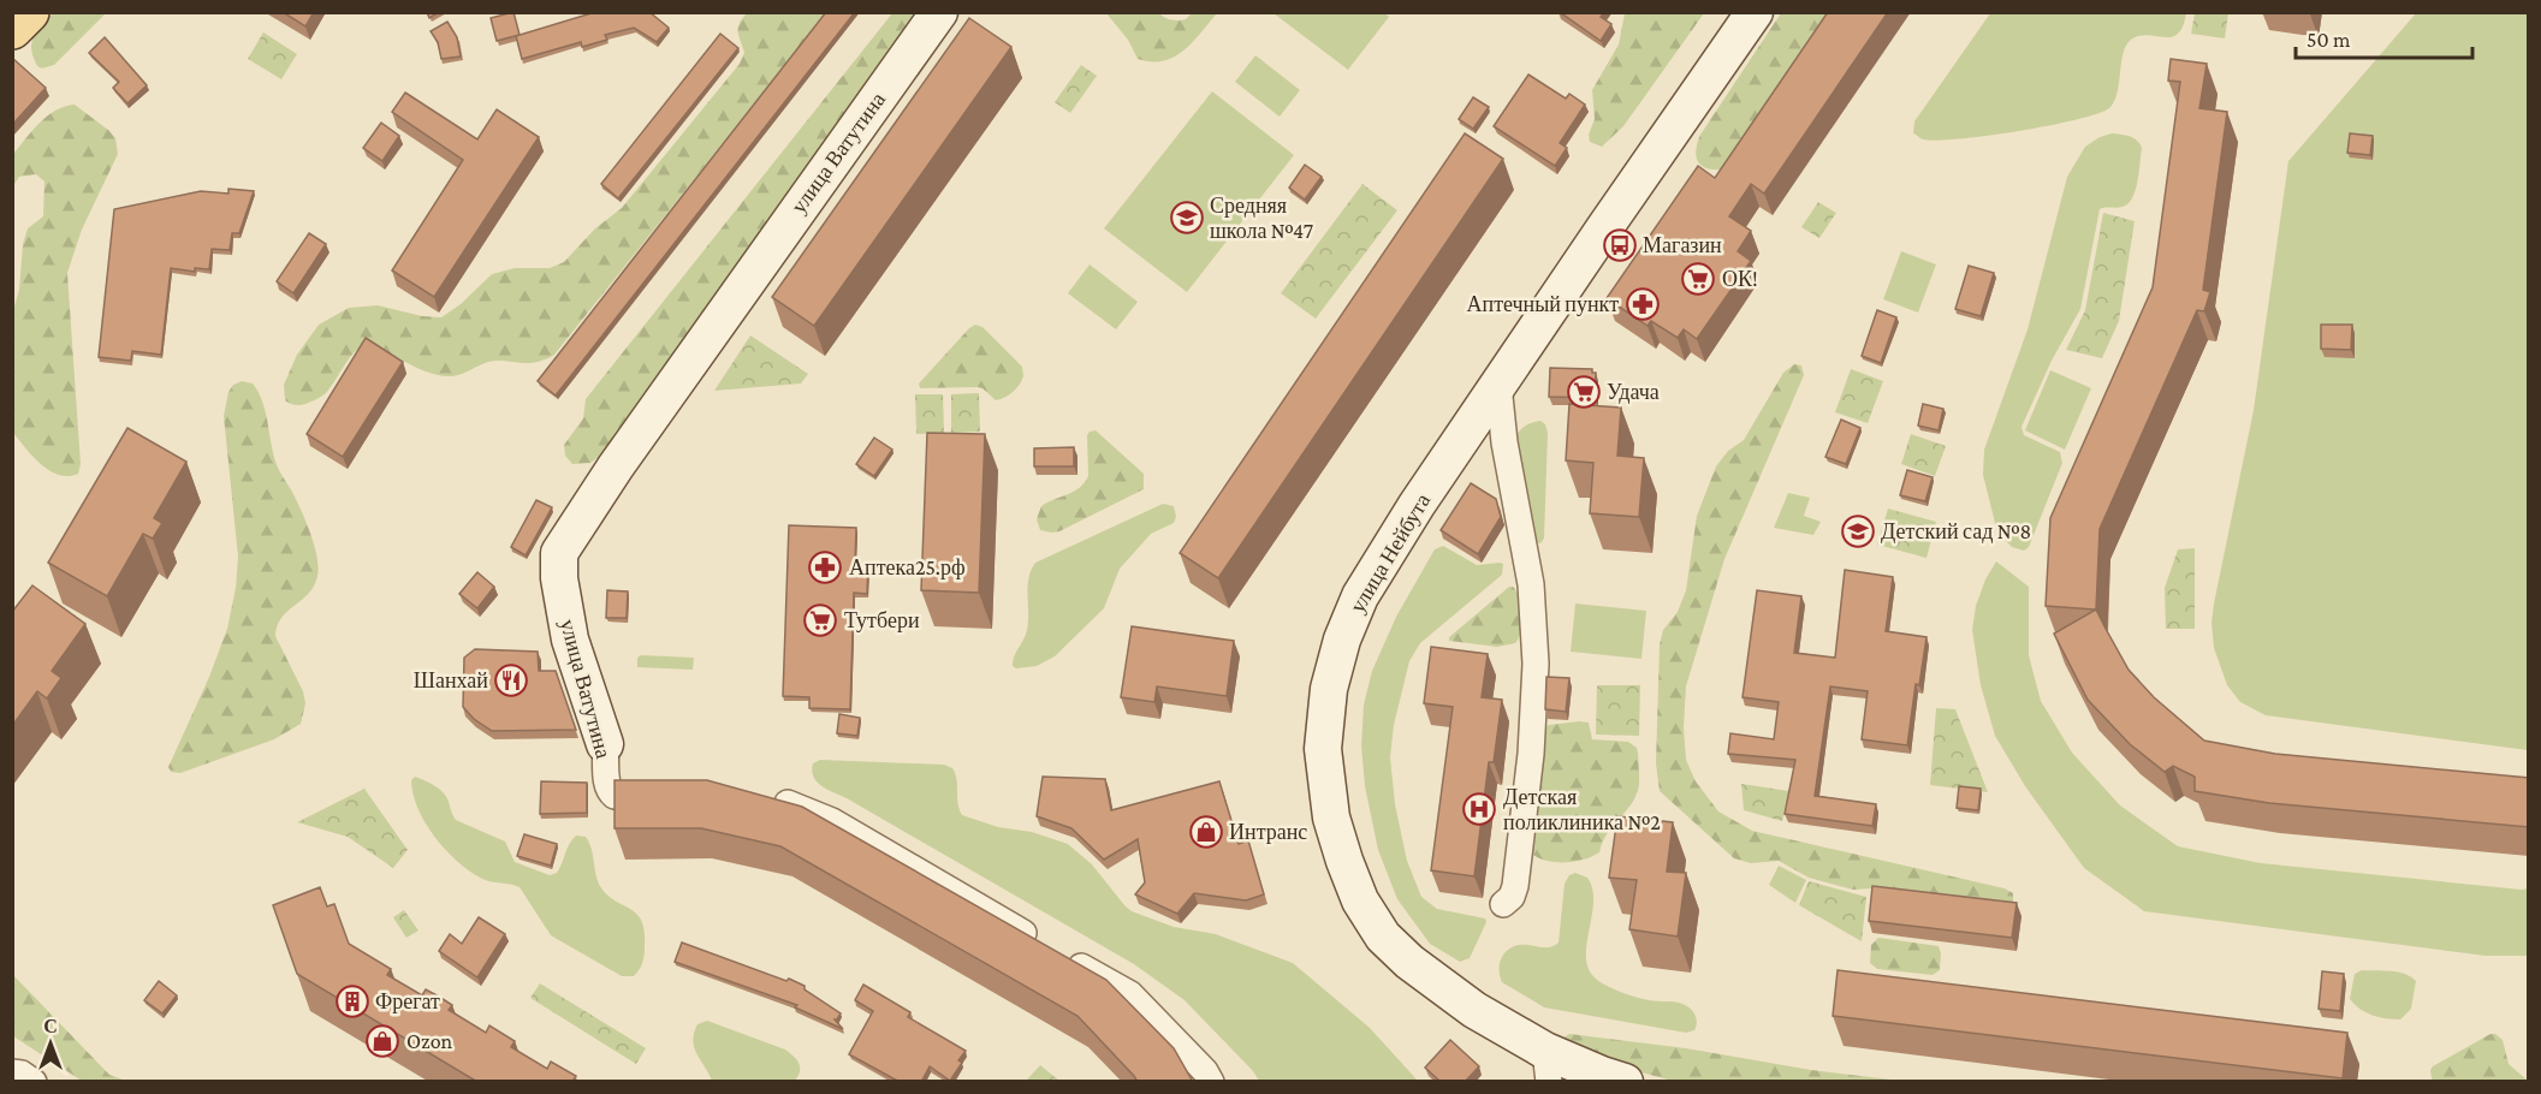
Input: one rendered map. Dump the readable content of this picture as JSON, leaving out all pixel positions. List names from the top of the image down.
{
  "streets": {
    "street": ["улица Ватутина", "улица Нейбута"]
  },
  "places": {
    "school or university": ["Средняя школа №47", "Детский сад №8"],
    "bus stop": ["Магазин"],
    "supermarket": ["ОК!", "Удача", "Тутбери"],
    "pharmacy": ["Аптечный пункт", "Аптека25.рф"],
    "restaurant": ["Шанхай"],
    "hospital": ["Детская поликлиника №2"],
    "shop": ["Интранс", "Ozon"],
    "building": ["Фрегат"]
  },
  "scale_bar": "50 m",
  "north": "top"
}
